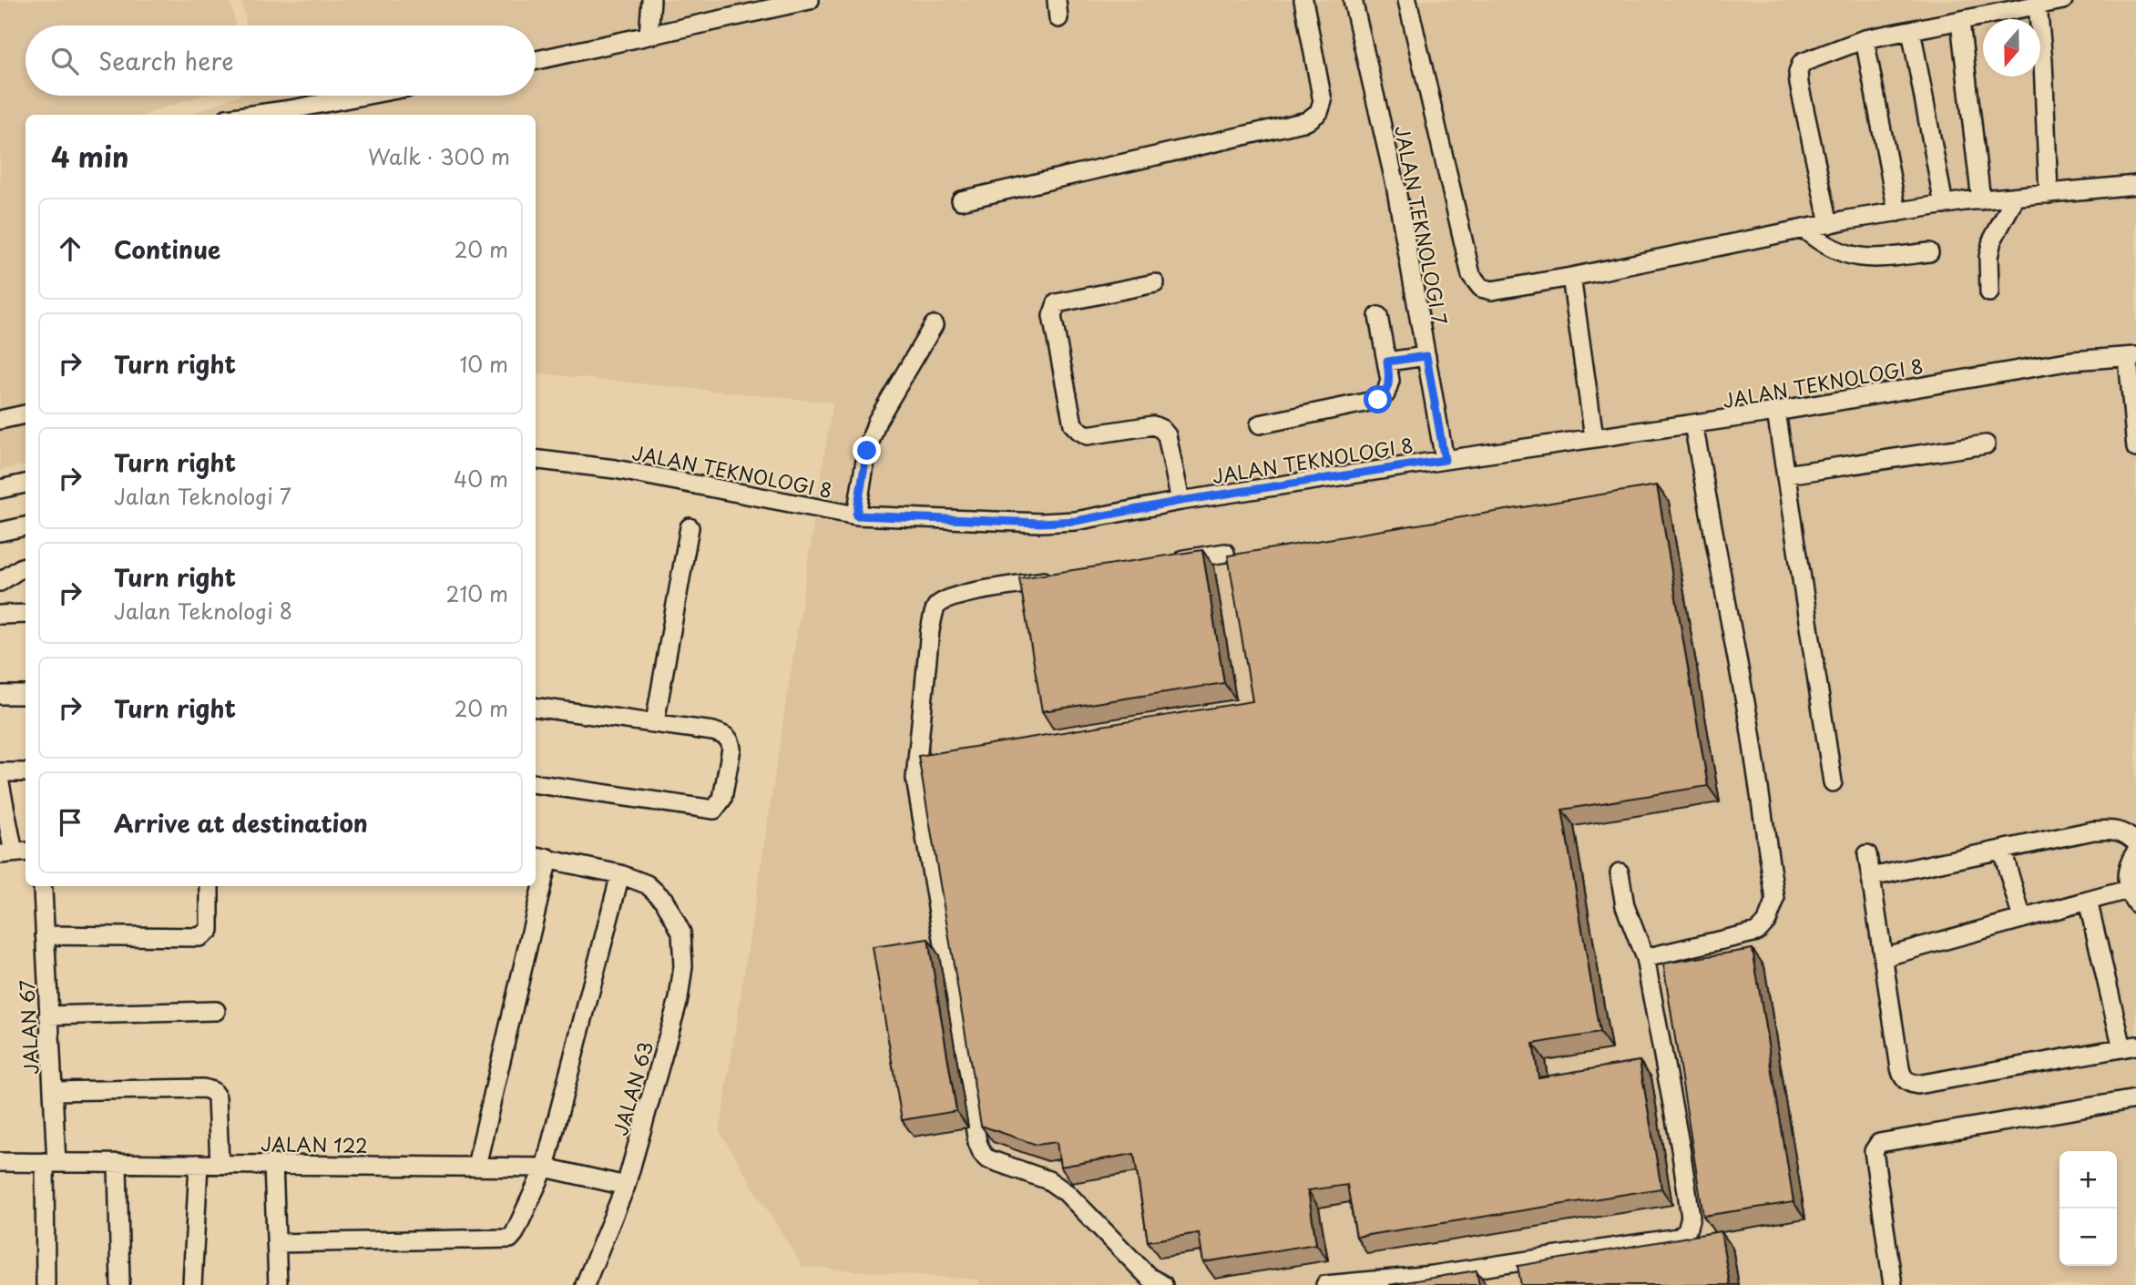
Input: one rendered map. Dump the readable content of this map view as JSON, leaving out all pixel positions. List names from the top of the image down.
{
  "streets": {
    "street": [
      "JALAN TEKNOLOGI 7",
      "JALAN TEKNOLOGI 8",
      "JALAN 67",
      "JALAN 63",
      "JALAN 122"
    ]
  },
  "crossings": [
    ["JALAN TEKNOLOGI 7", "JALAN TEKNOLOGI 8"],
    ["JALAN 67", "JALAN 122"],
    ["JALAN 63", "JALAN 122"]
  ],
  "north": "bottom",
  "page": {
    "search": "Search here",
    "heading": ["4 min", "Walk · 300 m"],
    "list": [
      ["Continue", "20 m"],
      ["Turn right", "10 m"],
      ["Turn right", "Jalan Teknologi 7", "40 m"],
      ["Turn right", "Jalan Teknologi 8", "210 m"],
      ["Turn right", "20 m"],
      "Arrive at destination"
    ],
    "map_buttons": ["+", "−"]
  }
}
